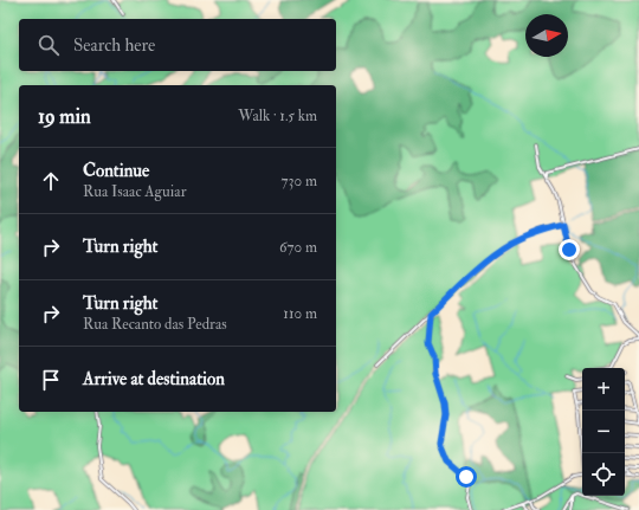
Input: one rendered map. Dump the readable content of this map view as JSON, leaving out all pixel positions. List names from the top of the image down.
{
  "north": "right",
  "page": {
    "search": "Search here",
    "heading": ["19 min", "Walk · 1.5 km"],
    "list": [
      ["Continue", "Rua Isaac Aguiar", "730 m"],
      ["Turn right", "670 m"],
      ["Turn right", "Rua Recanto das Pedras", "110 m"],
      "Arrive at destination"
    ],
    "map_buttons": ["+", "−"]
  }
}
